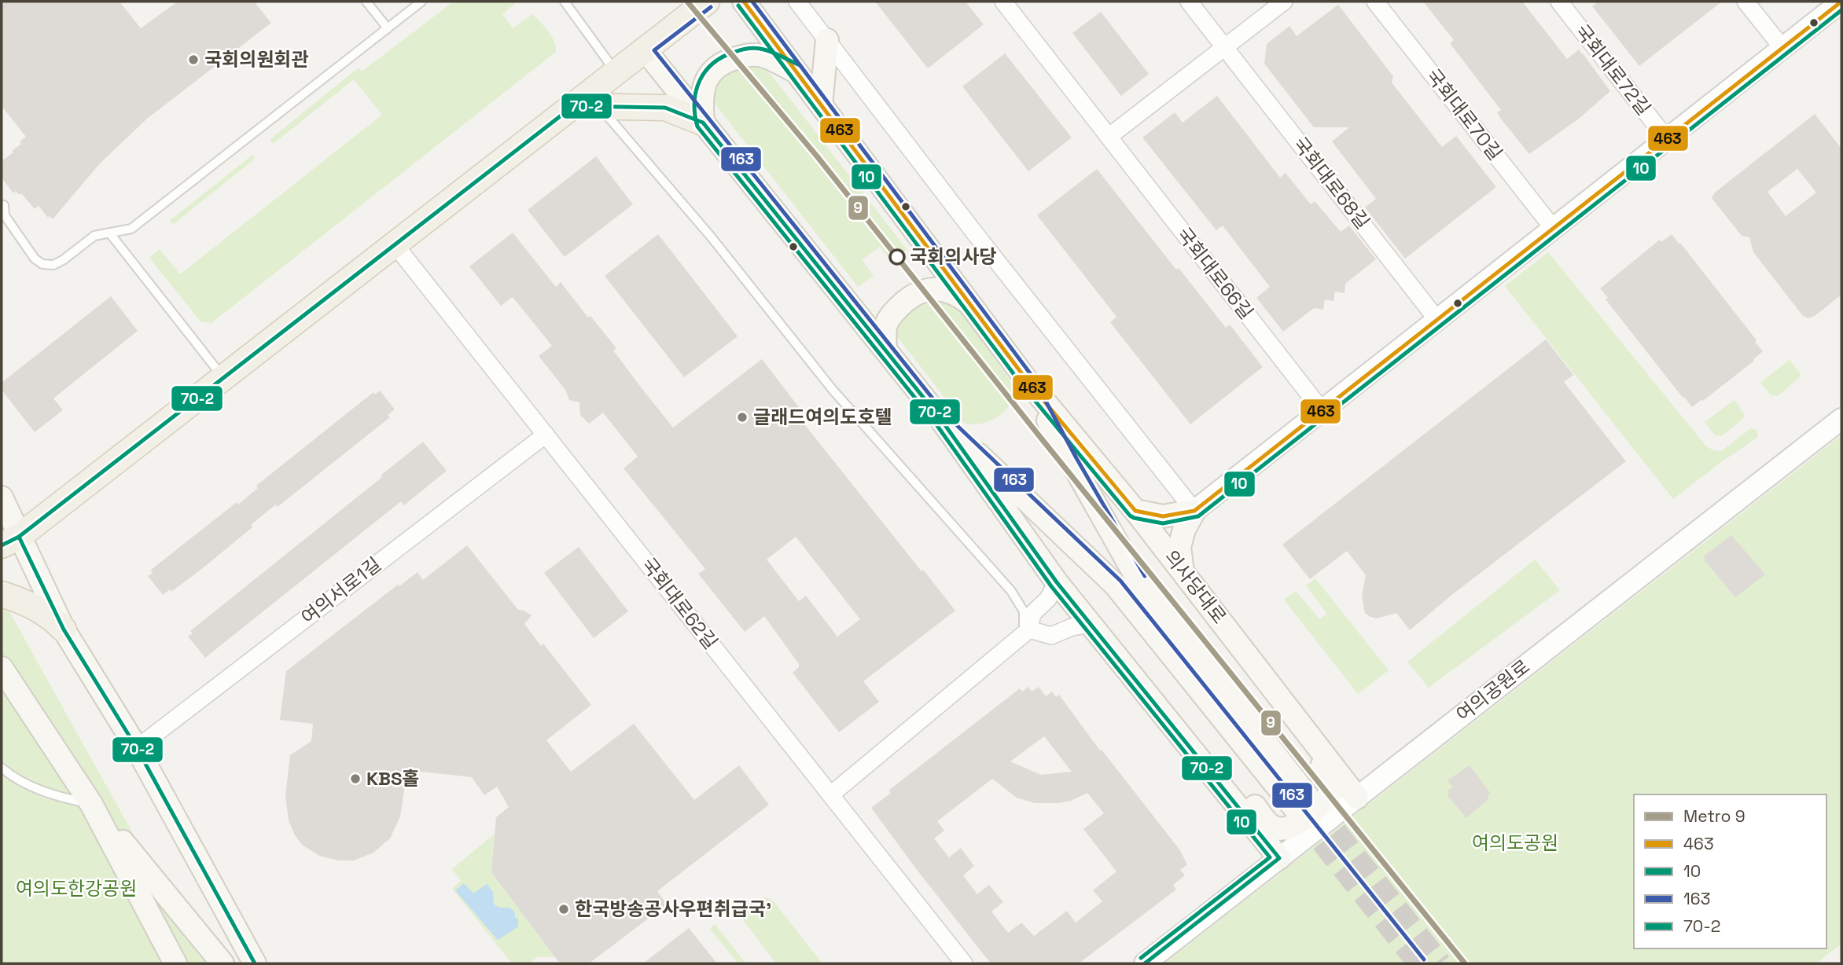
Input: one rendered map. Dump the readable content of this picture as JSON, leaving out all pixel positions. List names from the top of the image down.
{
  "streets": {
    "main road": ["의사당대로"],
    "street": [
      "국회대로72길",
      "국회대로70길",
      "국회대로68길",
      "국회대로66길",
      "여의서로1길",
      "국회대로62길",
      "여의공원로"
    ]
  },
  "crossings": [
    ["의사당대로", "여의공원로"],
    ["여의서로1길", "국회대로62길"]
  ],
  "parks": ["여의도공원", "여의도한강공원"],
  "places": [
    "국회의원회관",
    "국회의사당",
    "글래드여의도호텔",
    "KBS홀",
    "한국방송공사우편취급국'"
  ],
  "lines": [
    "metro line 9",
    "transit line 463",
    "transit line 163",
    "transit line 10",
    "transit line 70-2"
  ],
  "legend": [
    "Metro 9",
    "463",
    "10",
    "163",
    "70-2"
  ]
}
